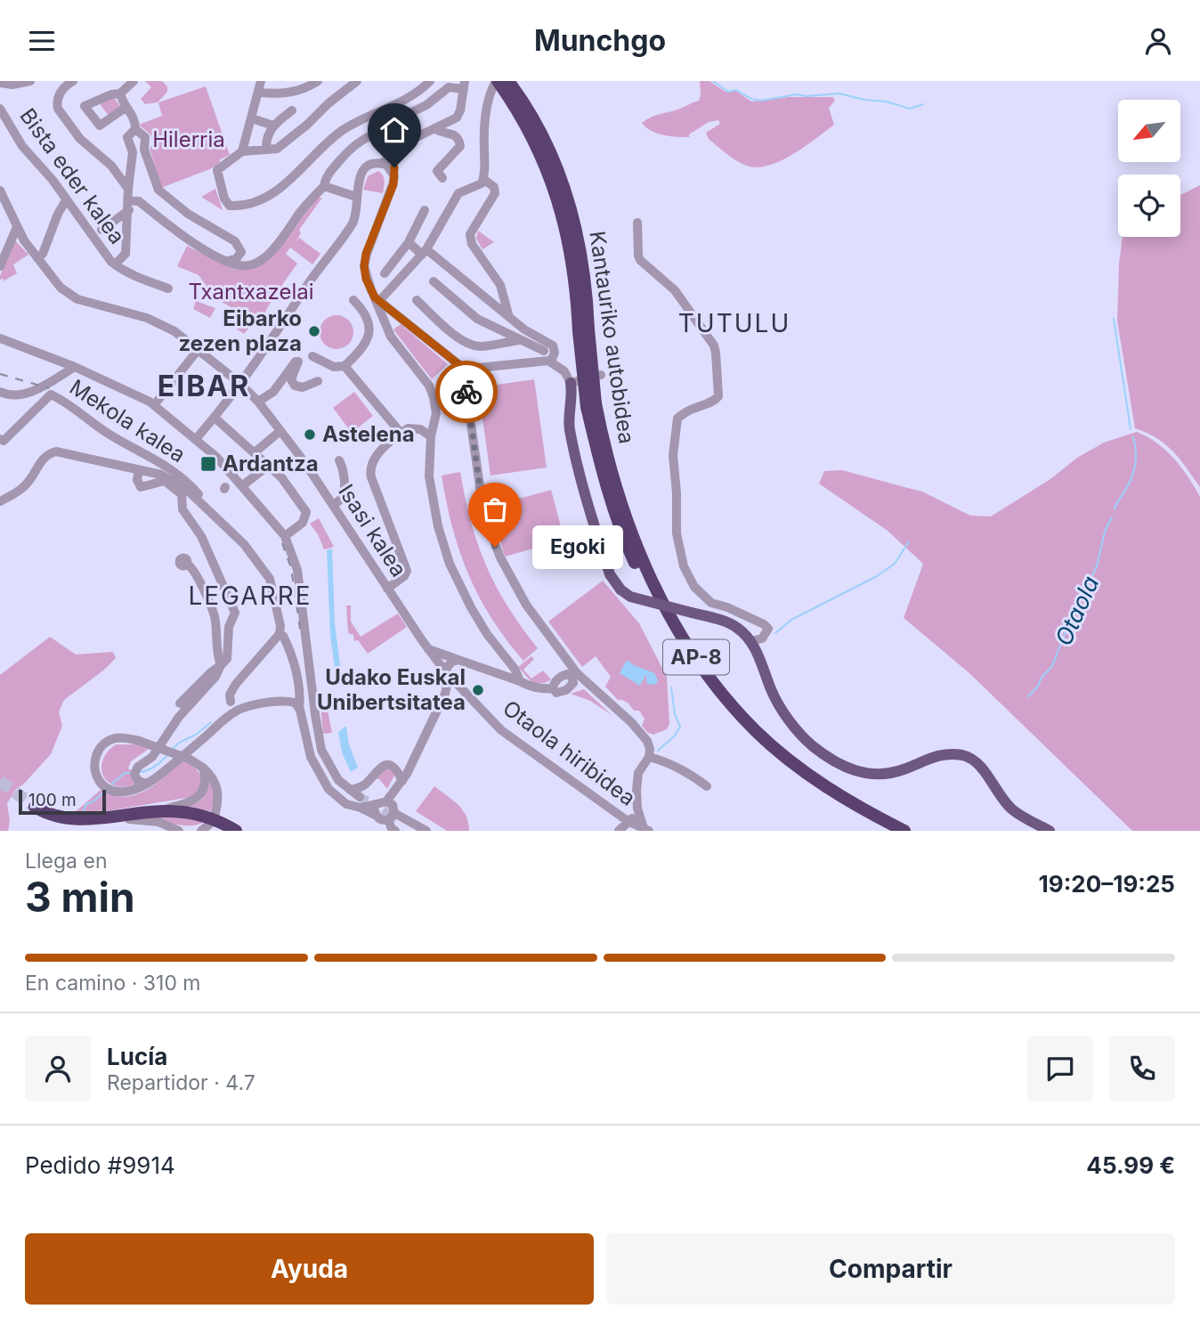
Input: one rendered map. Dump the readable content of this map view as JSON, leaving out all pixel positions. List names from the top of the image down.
{
  "streets": {
    "highway": ["Kantauriko autobidea", "AP-8"],
    "street": [
      "Bista eder kalea",
      "Mekola kalea",
      "Isasi kalea",
      "Otaola hiribidea"
    ]
  },
  "crossings": [
    ["Isasi kalea", "Otaola hiribidea"]
  ],
  "districts": ["TUTULU", "EIBAR", "LEGARRE"],
  "water": ["Otaola"],
  "parks": ["Hilerria", "Txantxazelai"],
  "places": {
    "other": [
      "Eibarko zezen plaza",
      "Astelena",
      "Egoki",
      "Udako Euskal Unibertsitatea"
    ],
    "transit": ["Ardantza"]
  },
  "scale_bar": "100 m",
  "north": "bottom left",
  "page": {
    "header": "Munchgo",
    "bubble": "Egoki",
    "scale": "100 m",
    "heading": ["3 min", "Llega en", "19:20–19:25"],
    "panel": [
      "Lucía",
      "Repartidor · 4.7",
      "Pedido #9914",
      "45.99 €"
    ],
    "bar": "En camino · 310 m",
    "buttons": ["Ayuda", "Compartir"]
  }
}
